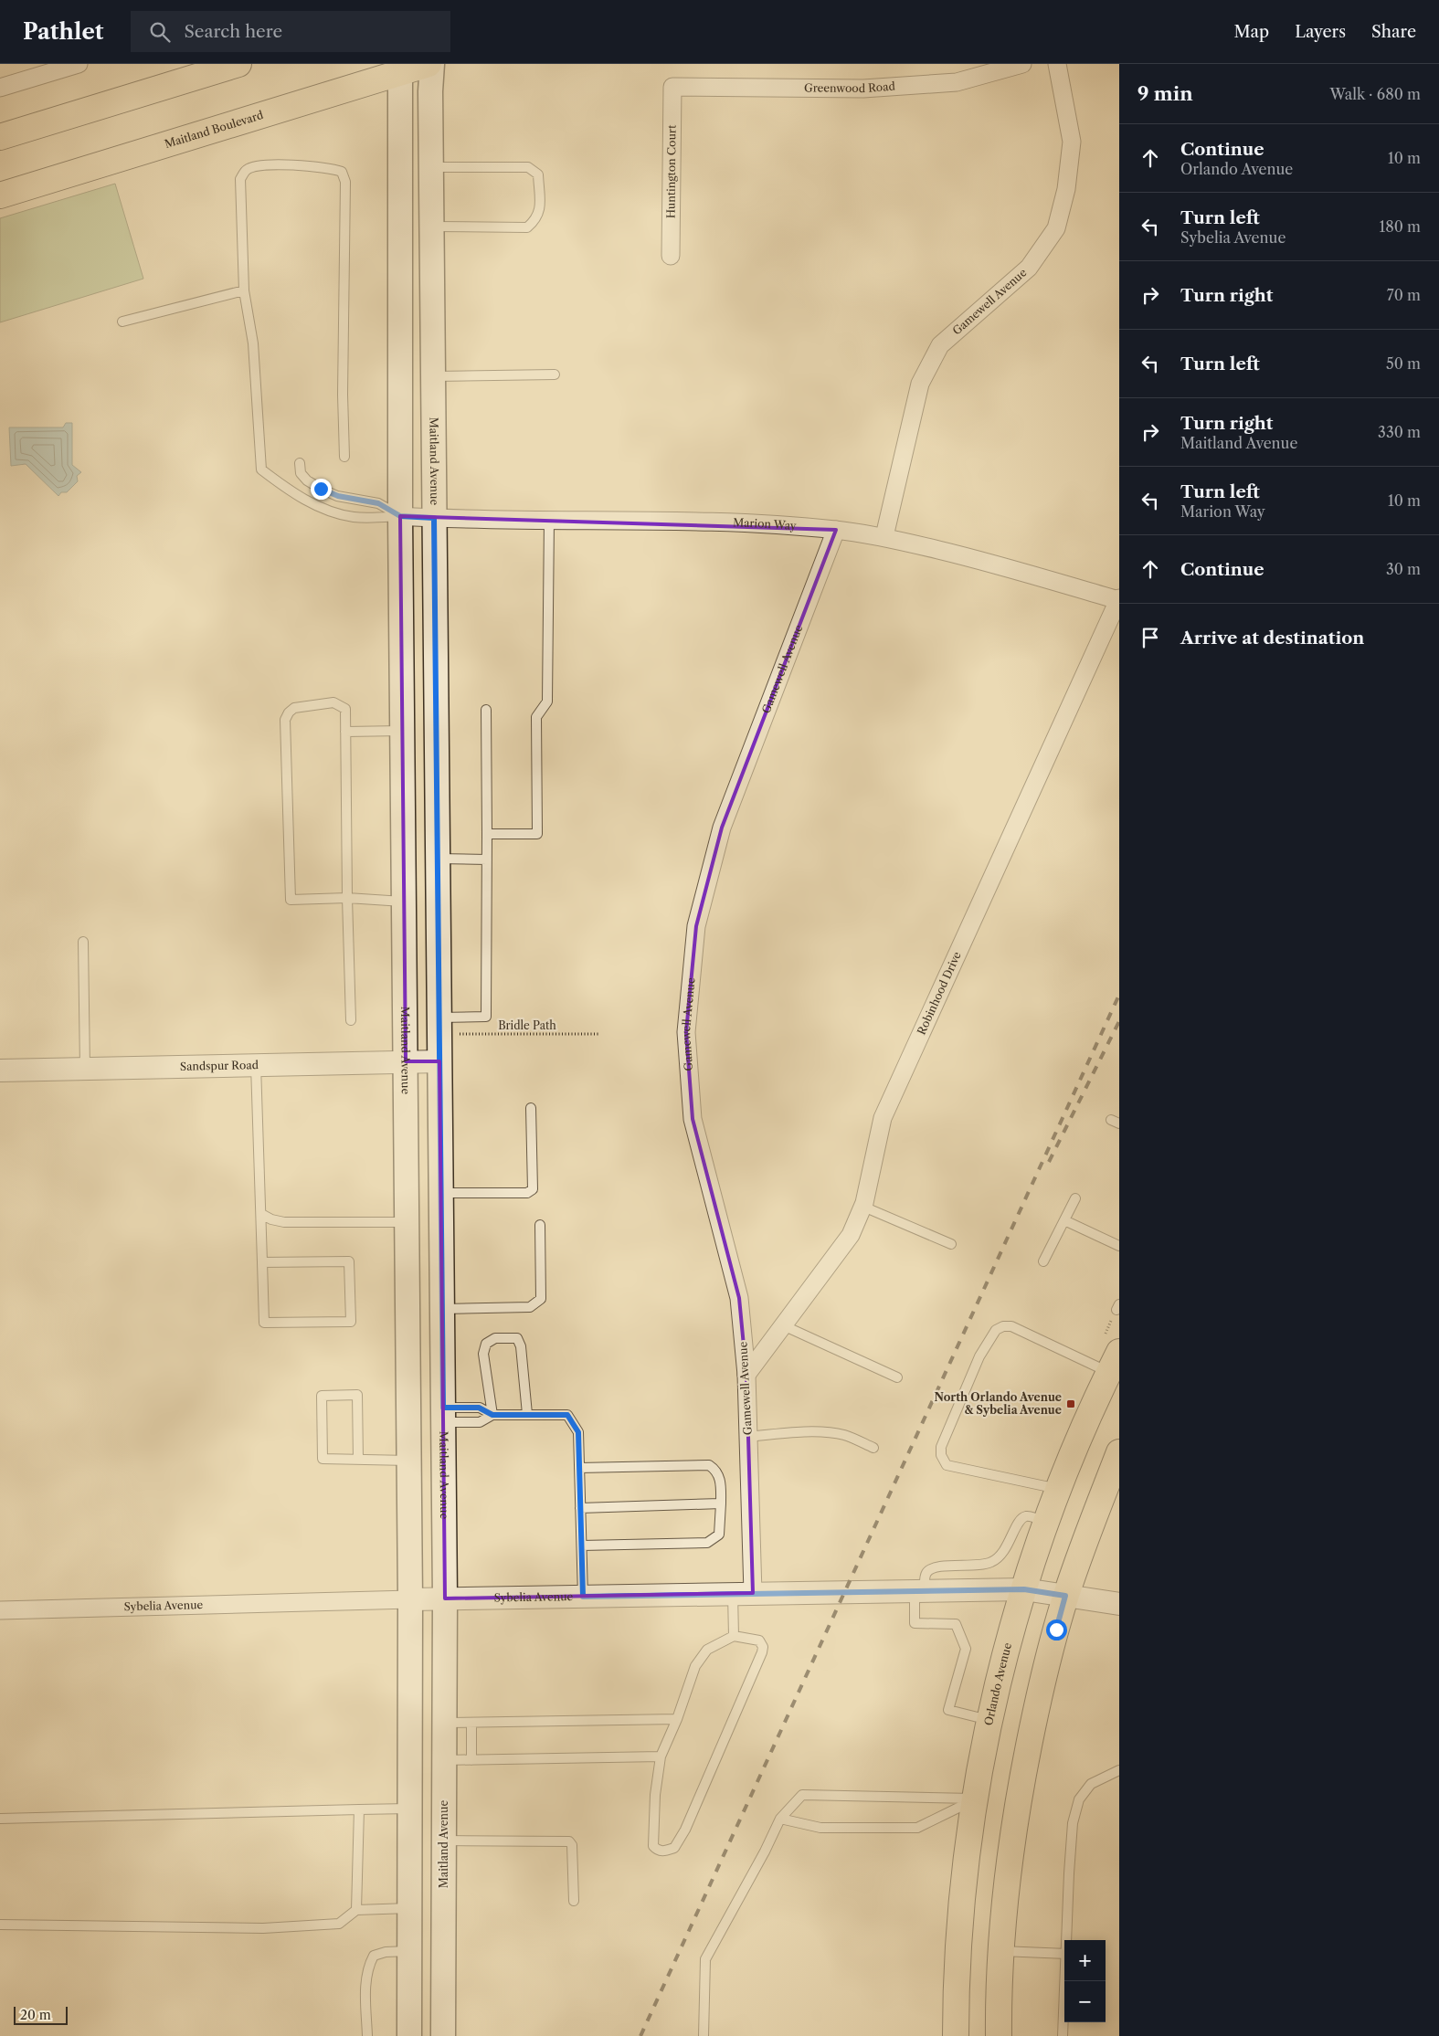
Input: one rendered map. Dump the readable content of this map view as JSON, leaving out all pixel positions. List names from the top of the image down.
{
  "streets": {
    "main road": ["Maitland Boulevard", "Maitland Avenue", "Orlando Avenue"],
    "street": [
      "Greenwood Road",
      "Huntington Court",
      "Gamewell Avenue",
      "Marion Way",
      "Robinhood Drive",
      "Sandspur Road",
      "Sybelia Avenue"
    ],
    "path": ["Bridle Path"]
  },
  "crossings": [
    ["Greenwood Road", "Huntington Court"],
    ["Maitland Boulevard", "Maitland Avenue"],
    ["Gamewell Avenue", "Marion Way"],
    ["Gamewell Avenue", "Robinhood Drive"],
    ["Gamewell Avenue", "Sybelia Avenue"],
    ["Maitland Avenue", "Marion Way"],
    ["Maitland Avenue", "Bridle Path"],
    ["Maitland Avenue", "Sandspur Road"],
    ["Maitland Avenue", "Sybelia Avenue"],
    ["Marion Way", "Robinhood Drive"],
    ["Sybelia Avenue", "Orlando Avenue"]
  ],
  "places": {
    "transit": ["North Orlando Avenue & Sybelia Avenue"]
  },
  "scale_bar": "20 m",
  "page": {
    "header": "Pathlet",
    "search": "Search here",
    "nav": ["Map", "Layers", "Share"],
    "heading": ["9 min", "Walk · 680 m"],
    "list": [
      ["Continue", "Orlando Avenue", "10 m"],
      ["Turn left", "Sybelia Avenue", "180 m"],
      ["Turn right", "70 m"],
      ["Turn left", "50 m"],
      ["Turn right", "Maitland Avenue", "330 m"],
      ["Turn left", "Marion Way", "10 m"],
      ["Continue", "30 m"],
      "Arrive at destination"
    ],
    "map_buttons": ["+", "−"],
    "scale": "20 m"
  }
}
